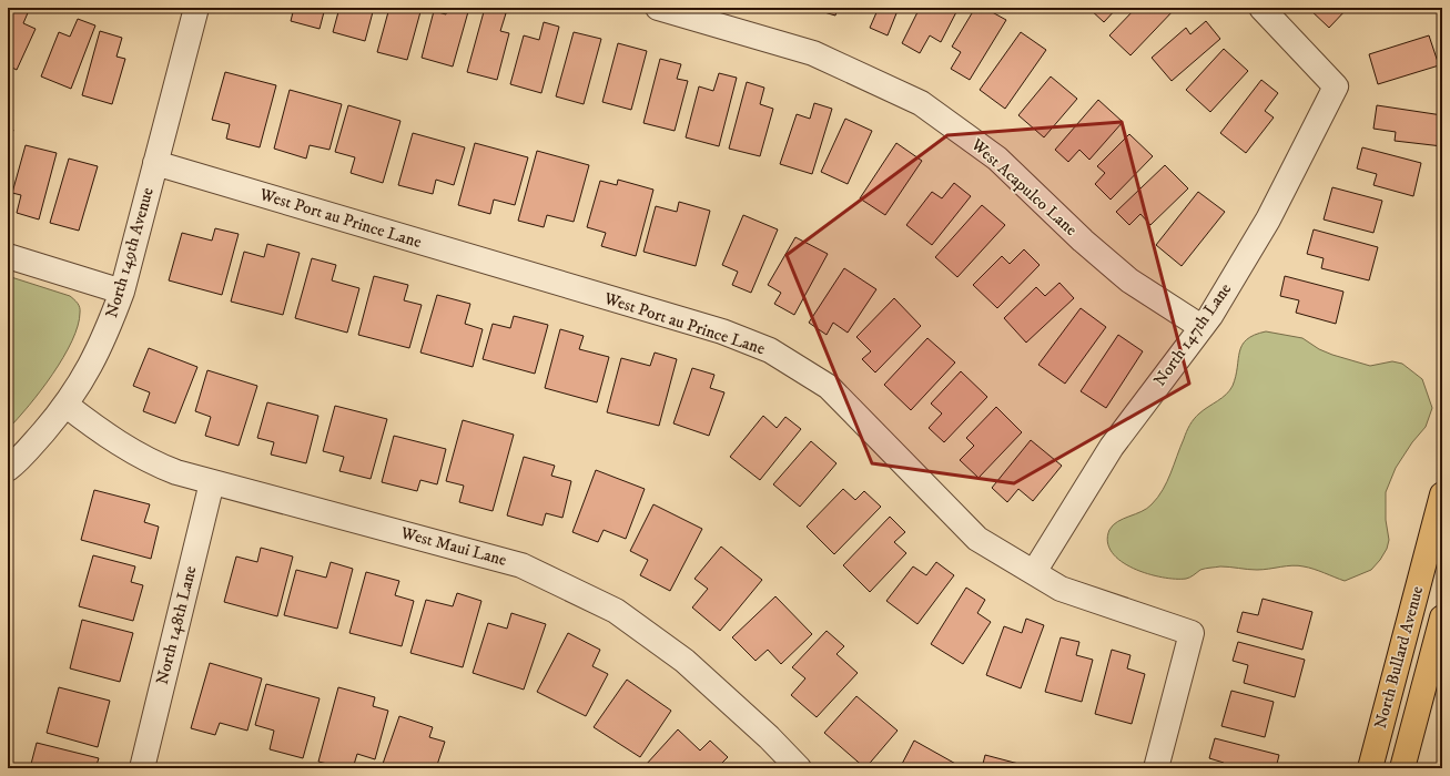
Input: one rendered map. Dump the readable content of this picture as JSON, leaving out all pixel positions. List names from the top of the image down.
{
  "streets": {
    "main road": ["North Bullard Avenue"],
    "street": [
      "West Acapulco Lane",
      "West Port au Prince Lane",
      "North 149th Avenue",
      "North 147th Lane",
      "West Maui Lane",
      "North 148th Lane"
    ]
  },
  "crossings": [
    ["West Acapulco Lane", "North 147th Lane"],
    ["West Port au Prince Lane", "North 149th Avenue"],
    ["West Port au Prince Lane", "North 147th Lane"],
    ["North 149th Avenue", "West Maui Lane"],
    ["West Maui Lane", "North 148th Lane"]
  ]
}
